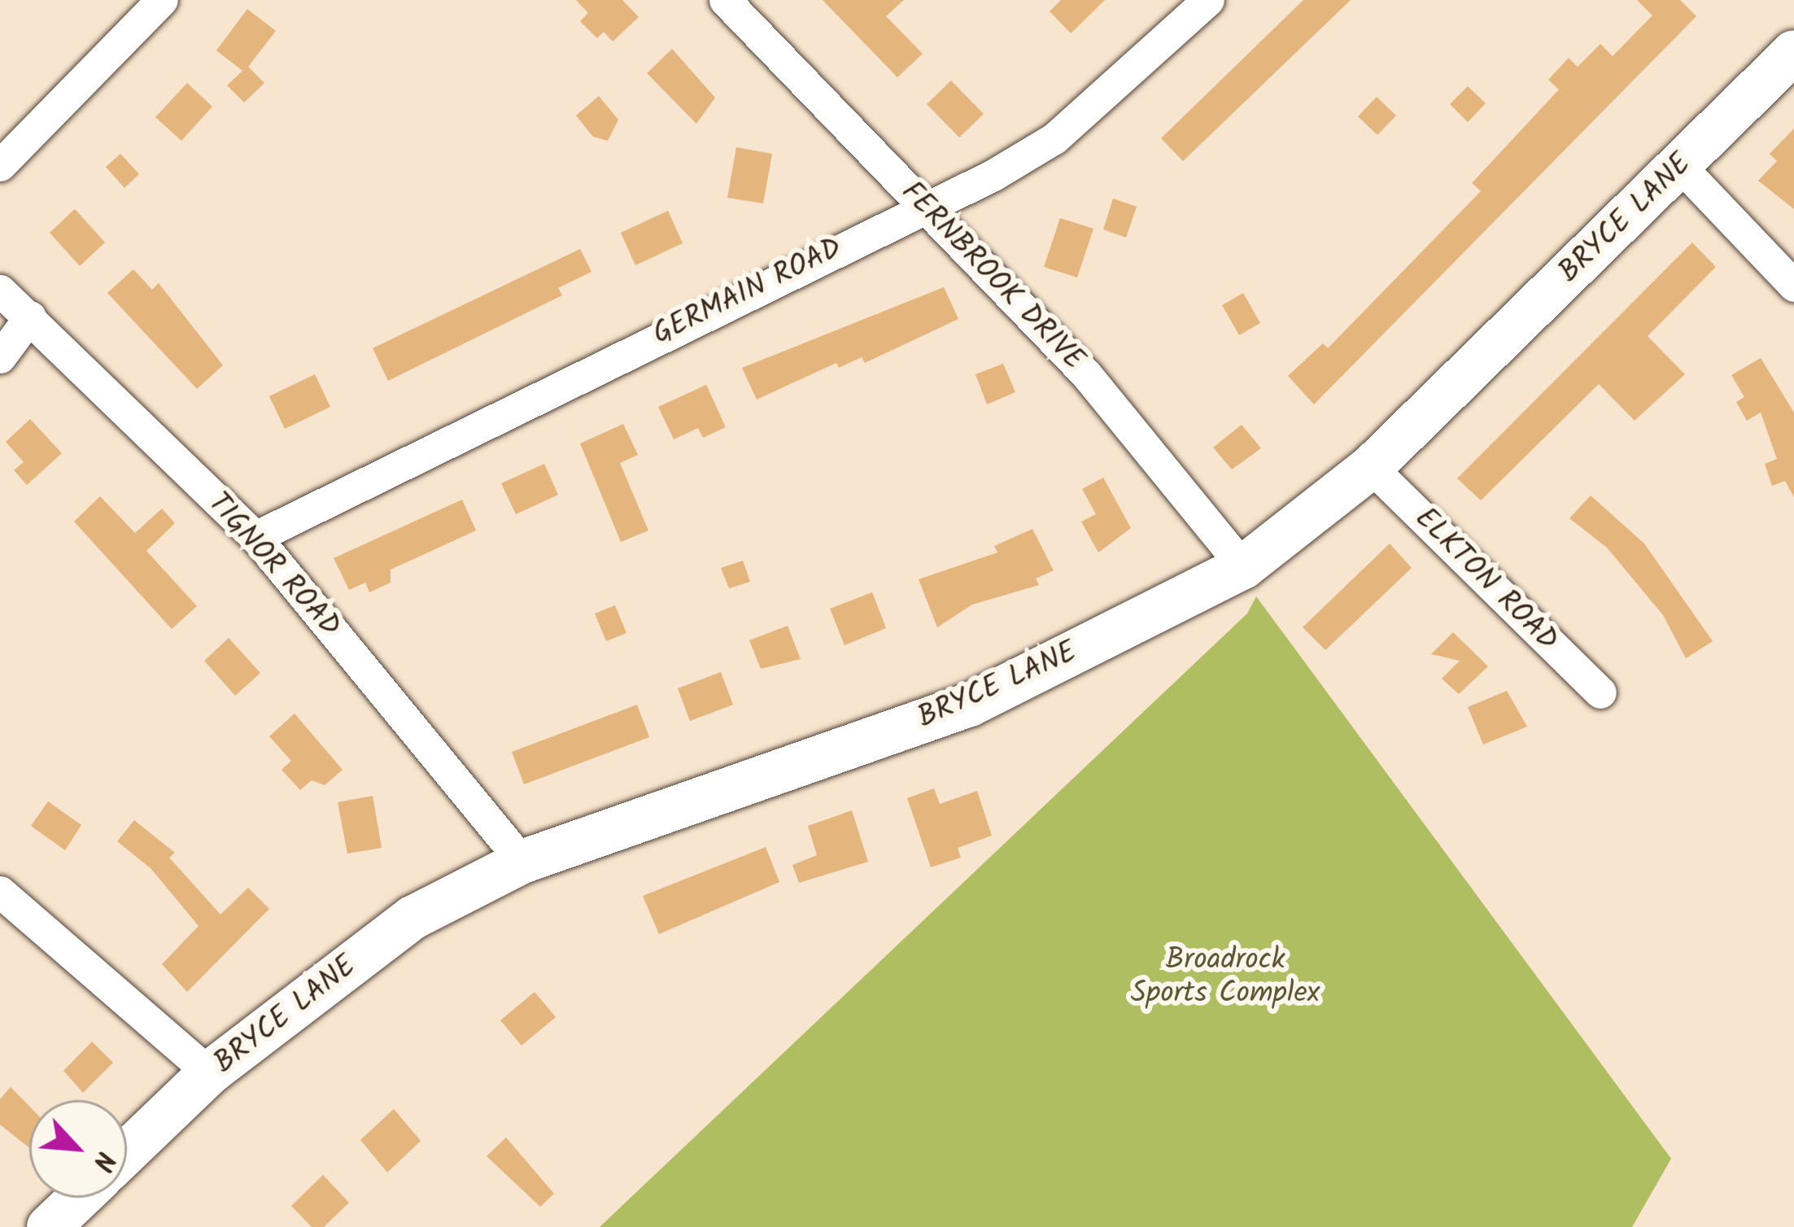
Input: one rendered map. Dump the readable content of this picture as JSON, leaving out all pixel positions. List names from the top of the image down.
{
  "streets": {
    "street": [
      "BRYCE LANE",
      "FERNBROOK DRIVE",
      "GERMAIN ROAD",
      "TIGNOR ROAD",
      "ELKTON ROAD"
    ]
  },
  "crossings": [
    ["BRYCE LANE", "FERNBROOK DRIVE"],
    ["BRYCE LANE", "TIGNOR ROAD"],
    ["BRYCE LANE", "ELKTON ROAD"],
    ["FERNBROOK DRIVE", "GERMAIN ROAD"],
    ["GERMAIN ROAD", "TIGNOR ROAD"]
  ],
  "parks": ["Broadrock Sports Complex"],
  "north": "bottom right"
}
